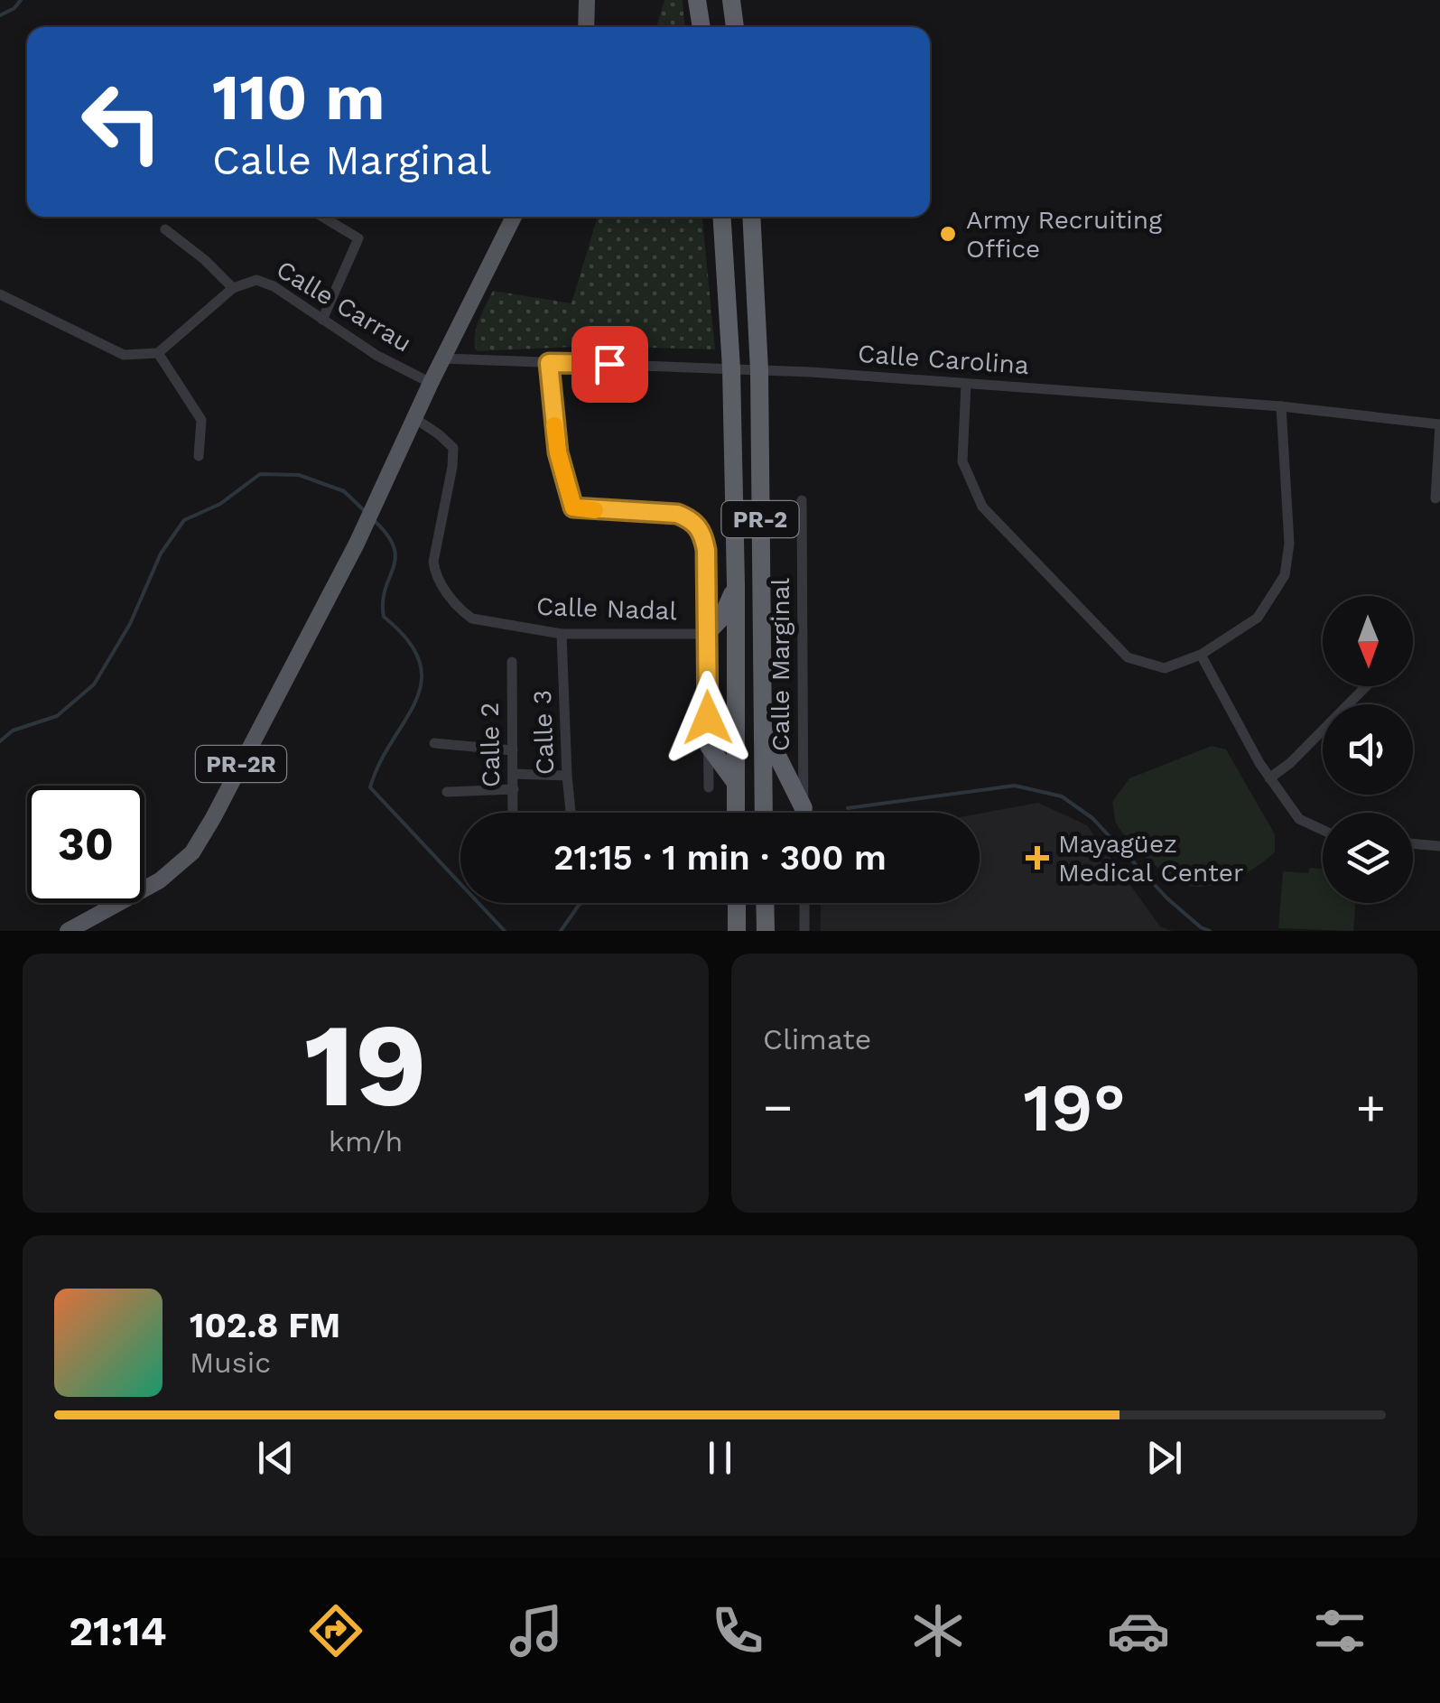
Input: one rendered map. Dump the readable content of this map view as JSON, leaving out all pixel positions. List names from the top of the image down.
{
  "streets": {
    "highway": ["PR-2"],
    "main road": ["PR-2R"],
    "street": [
      "Calle Carrau",
      "Calle Carolina",
      "Calle Nadal",
      "Calle Marginal",
      "Calle 3",
      "Calle 2"
    ]
  },
  "crossings": [
    ["Calle Carrau", "PR-2R"],
    ["Calle Carolina", "PR-2"],
    ["Calle Carolina", "PR-2R"],
    ["Calle Nadal", "Calle 3"],
    ["Calle Nadal", "PR-2R"]
  ],
  "places": {
    "other": ["Army Recruiting Office"],
    "health": ["Mayagüez Medical Center"]
  },
  "north": "bottom",
  "page": {
    "turn": ["110 m", "Calle Marginal"],
    "limit": "30",
    "trip": "21:15 · 1 min · 300 m",
    "tile": [
      ["19", "km/h"],
      "Climate"
    ],
    "heat": ["−", "19°", "+"],
    "song": ["102.8 FM", "Music"],
    "tabs": "21:14"
  }
}
